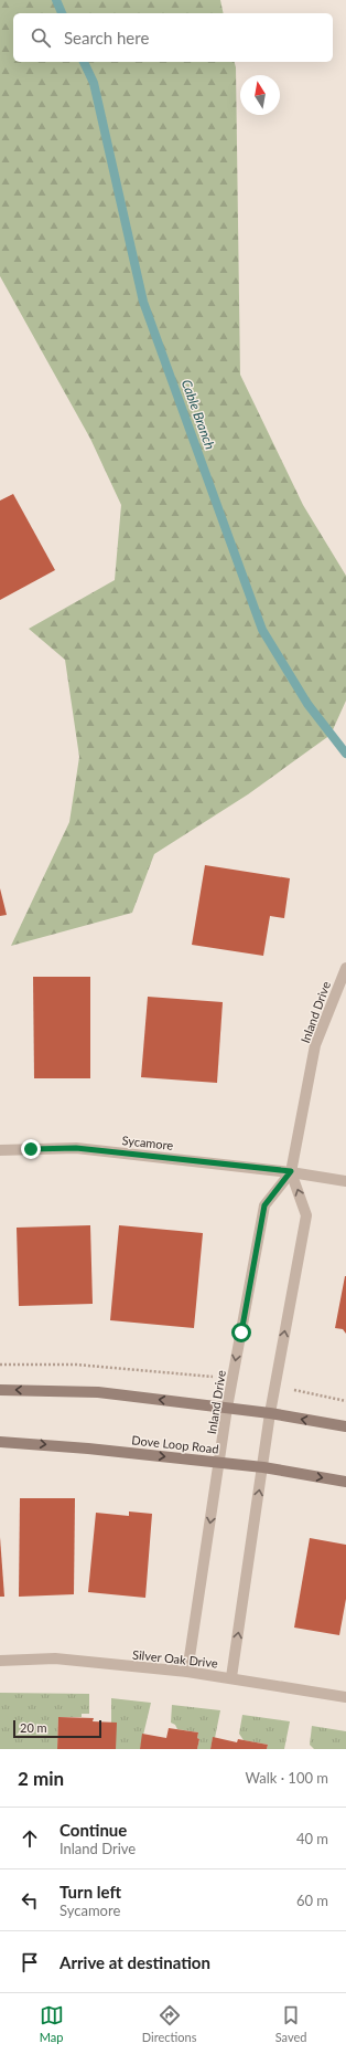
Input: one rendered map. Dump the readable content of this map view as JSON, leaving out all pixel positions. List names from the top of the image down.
{
  "streets": {
    "main road": ["Dove Loop Road"],
    "street": ["Inland Drive", "Sycamore", "Silver Oak Drive"]
  },
  "crossings": [
    ["Inland Drive", "Sycamore"],
    ["Inland Drive", "Dove Loop Road"],
    ["Inland Drive", "Silver Oak Drive"]
  ],
  "water": ["Cable Branch"],
  "scale_bar": "20 m",
  "north": "top",
  "page": {
    "search": "Search here",
    "scale": "20 m",
    "heading": ["2 min", "Walk · 100 m"],
    "list": [
      ["Continue", "Inland Drive", "40 m"],
      ["Turn left", "Sycamore", "60 m"],
      "Arrive at destination"
    ],
    "nav": ["Map", "Directions", "Saved"]
  }
}
